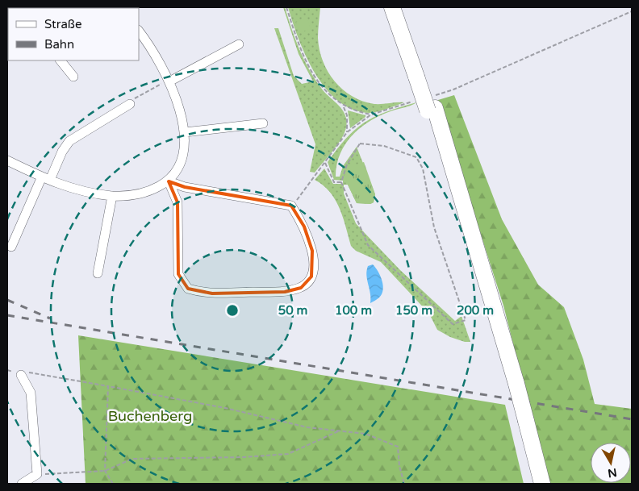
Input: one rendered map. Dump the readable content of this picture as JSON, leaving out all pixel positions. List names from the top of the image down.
{
  "parks": ["Buchenberg"],
  "legend": ["Straße", "Bahn"],
  "north": "bottom",
  "rings": [
    "50 m",
    "100 m",
    "150 m",
    "200 m"
  ]
}
